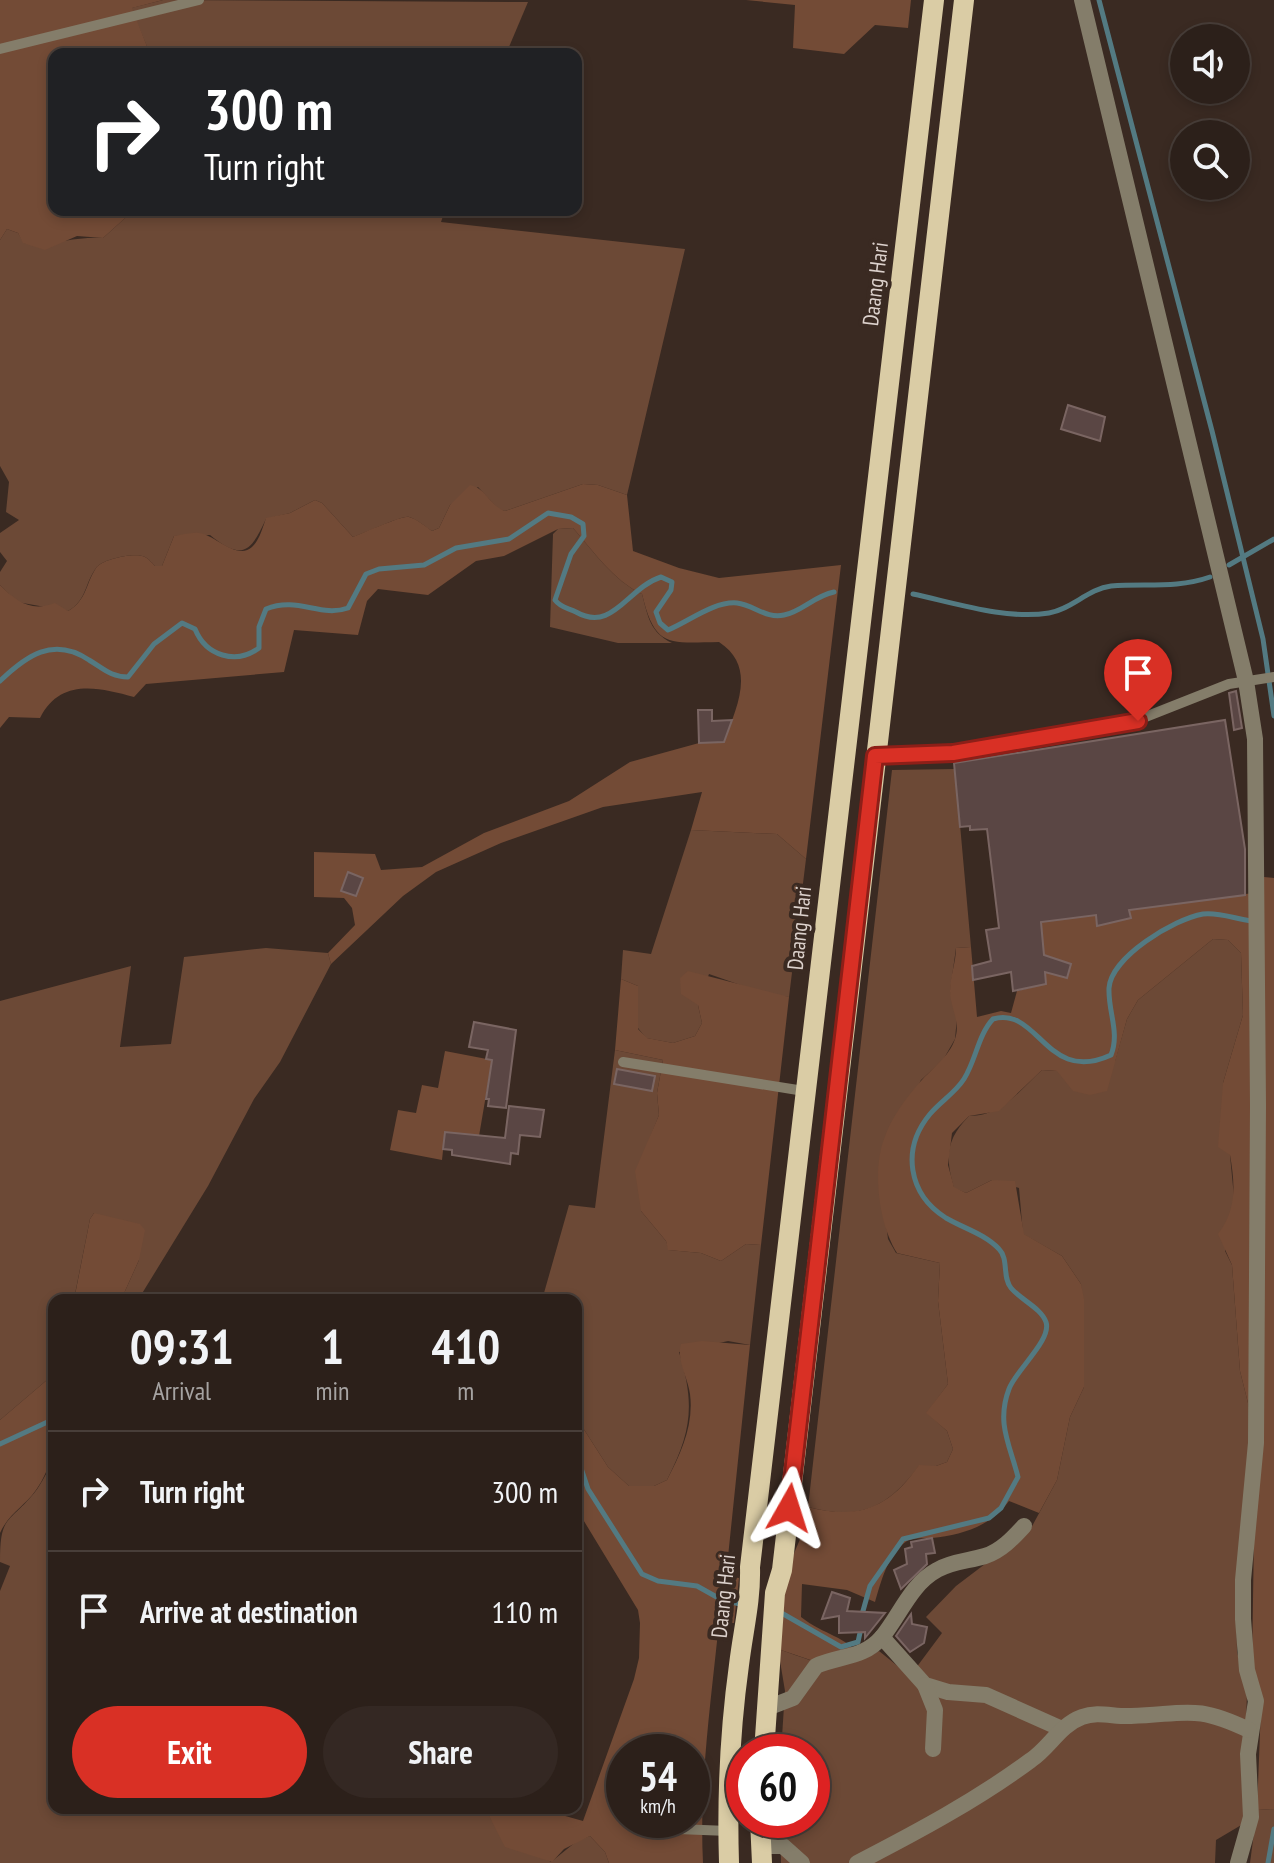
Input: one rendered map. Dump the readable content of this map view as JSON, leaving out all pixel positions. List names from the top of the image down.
{
  "streets": {
    "main road": ["Daang Hari"]
  },
  "page": {
    "turn": ["300 m", "Turn right"],
    "eta": [
      "09:31",
      "Arrival",
      "1",
      "min",
      "410",
      "m"
    ],
    "list": [
      {
        "name": "Turn right",
        "value": "300 m"
      },
      {
        "name": "Arrive at destination",
        "value": "110 m"
      }
    ],
    "buttons": ["Exit", "Share"],
    "speed": "54 km/h",
    "limit": "60"
  }
}
